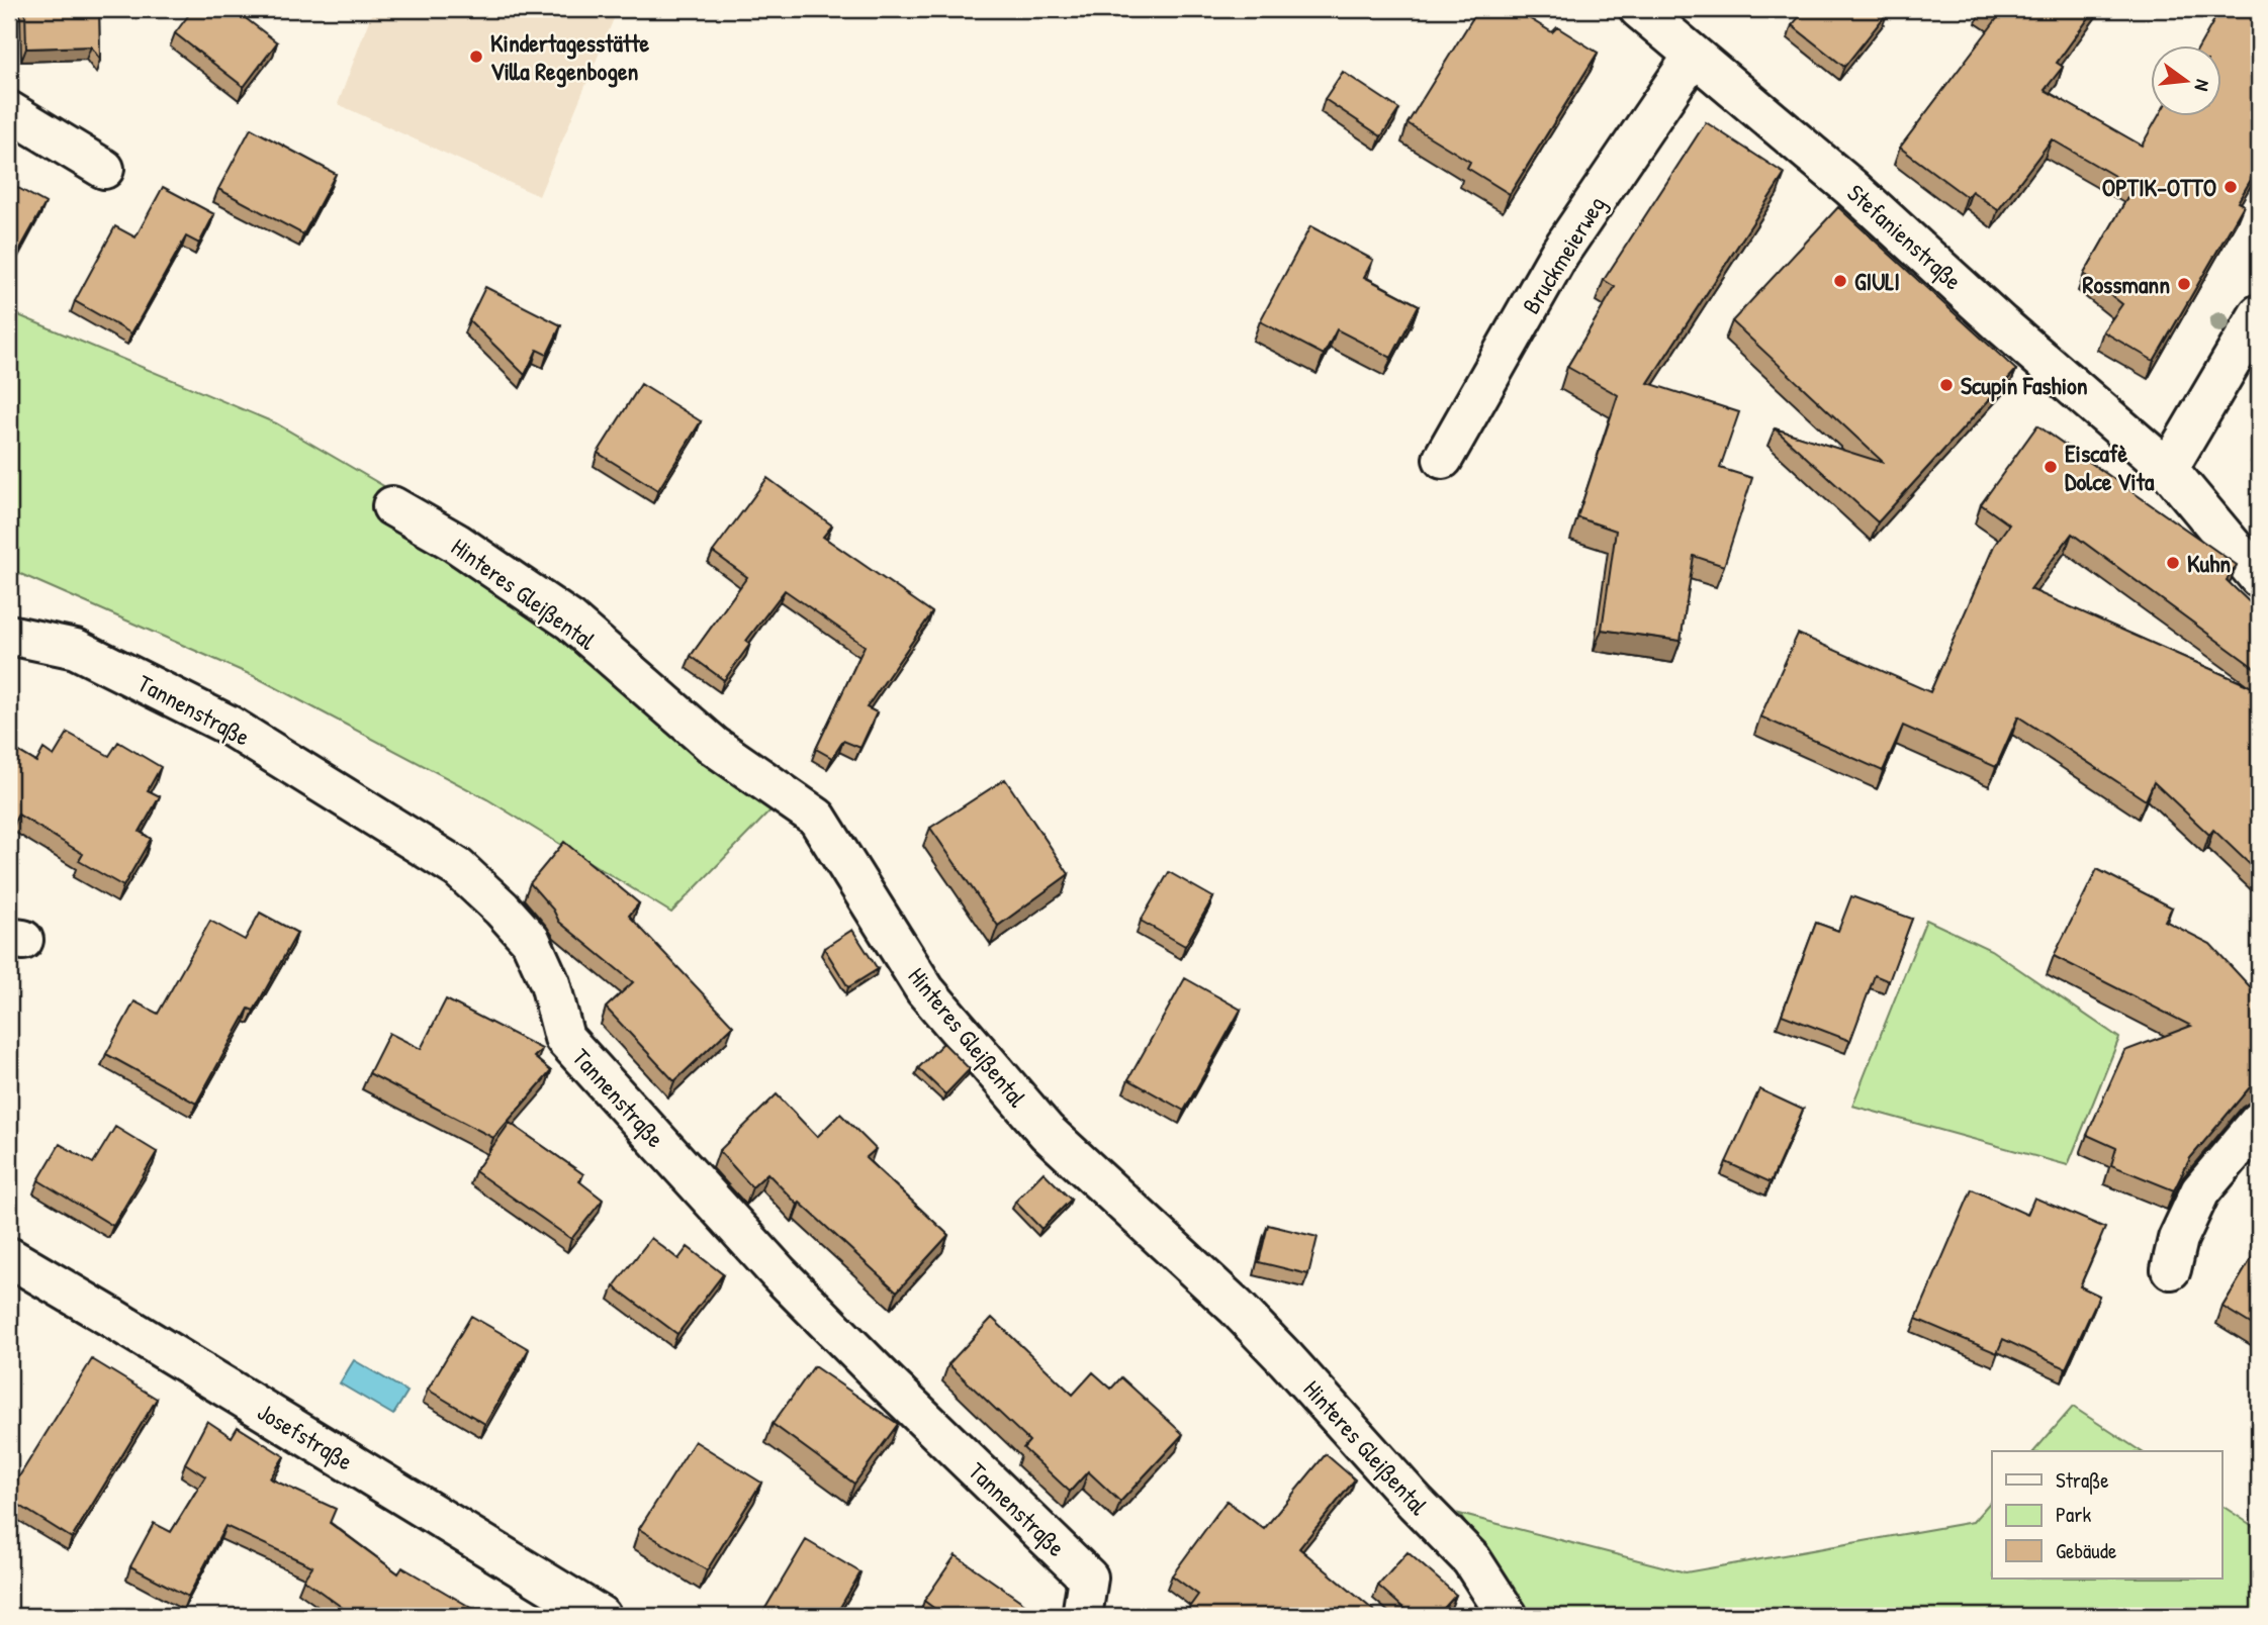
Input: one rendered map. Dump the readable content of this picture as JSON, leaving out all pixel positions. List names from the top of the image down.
{
  "streets": {
    "street": [
      "Stefanienstraße",
      "Bruckmeierweg",
      "Hinteres Gleißental",
      "Tannenstraße",
      "Josefstraße"
    ]
  },
  "crossings": [
    ["Stefanienstraße", "Bruckmeierweg"]
  ],
  "places": [
    "Kindertagesstätte Villa Regenbogen",
    "OPTIK-OTTO",
    "GIULI",
    "Rossmann",
    "Scupin Fashion",
    "Eiscafè Dolce Vita",
    "Kuhn"
  ],
  "legend": ["Straße", "Park", "Gebäude"],
  "north": "right"
}
